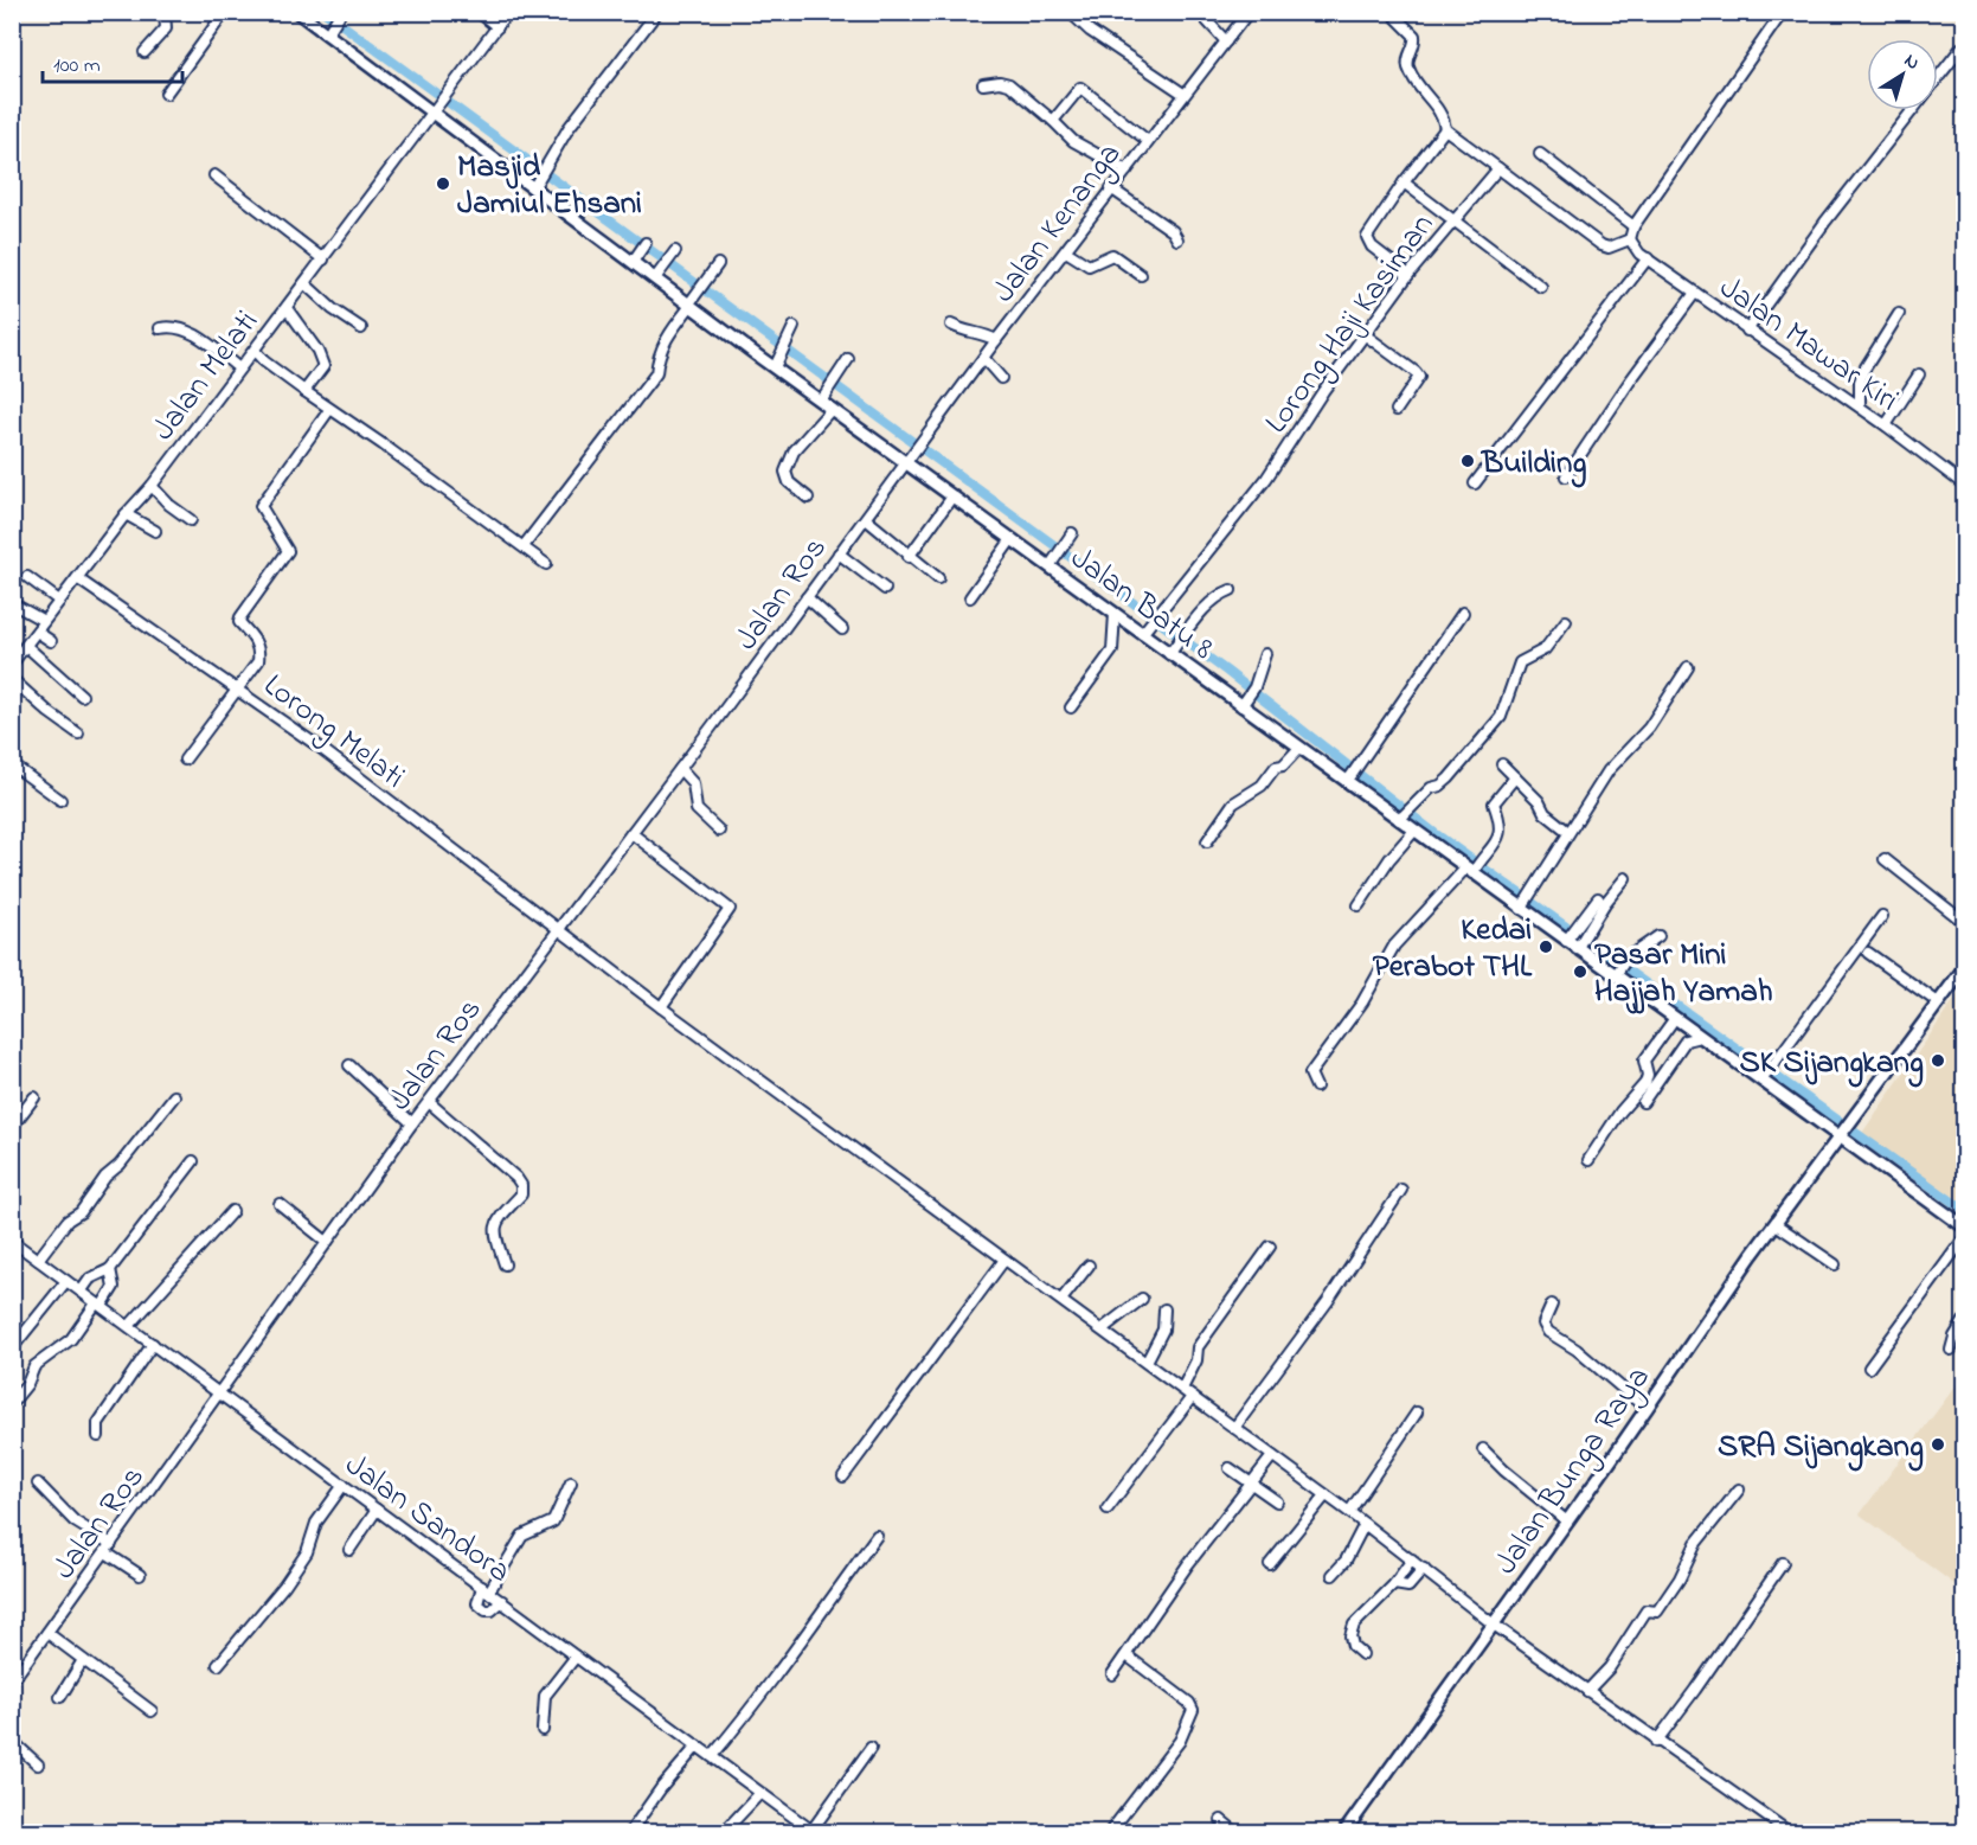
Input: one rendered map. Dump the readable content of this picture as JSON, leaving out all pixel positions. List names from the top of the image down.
{
  "streets": {
    "street": [
      "Jalan Kenanga",
      "Lorong Haji Kasiman",
      "Jalan Mawar Kiri",
      "Jalan Melati",
      "Jalan Ros",
      "Jalan Batu 8",
      "Lorong Melati",
      "Jalan Bunga Raya",
      "Jalan Sandora"
    ]
  },
  "crossings": [
    ["Jalan Kenanga", "Jalan Ros"],
    ["Jalan Kenanga", "Jalan Batu 8"],
    ["Lorong Haji Kasiman", "Jalan Batu 8"],
    ["Jalan Melati", "Jalan Batu 8"],
    ["Jalan Melati", "Lorong Melati"],
    ["Jalan Ros", "Jalan Batu 8"],
    ["Jalan Ros", "Lorong Melati"],
    ["Jalan Ros", "Jalan Sandora"],
    ["Jalan Batu 8", "Jalan Bunga Raya"],
    ["Lorong Melati", "Jalan Bunga Raya"]
  ],
  "places": [
    "Masjid Jamiul Ehsani",
    "Building",
    "Kedai Perabot THL",
    "Pasar Mini Hajjah Yamah",
    "SK Sijangkang",
    "SRA Sijangkang"
  ],
  "scale_bar": "100 m",
  "north": "top right"
}
